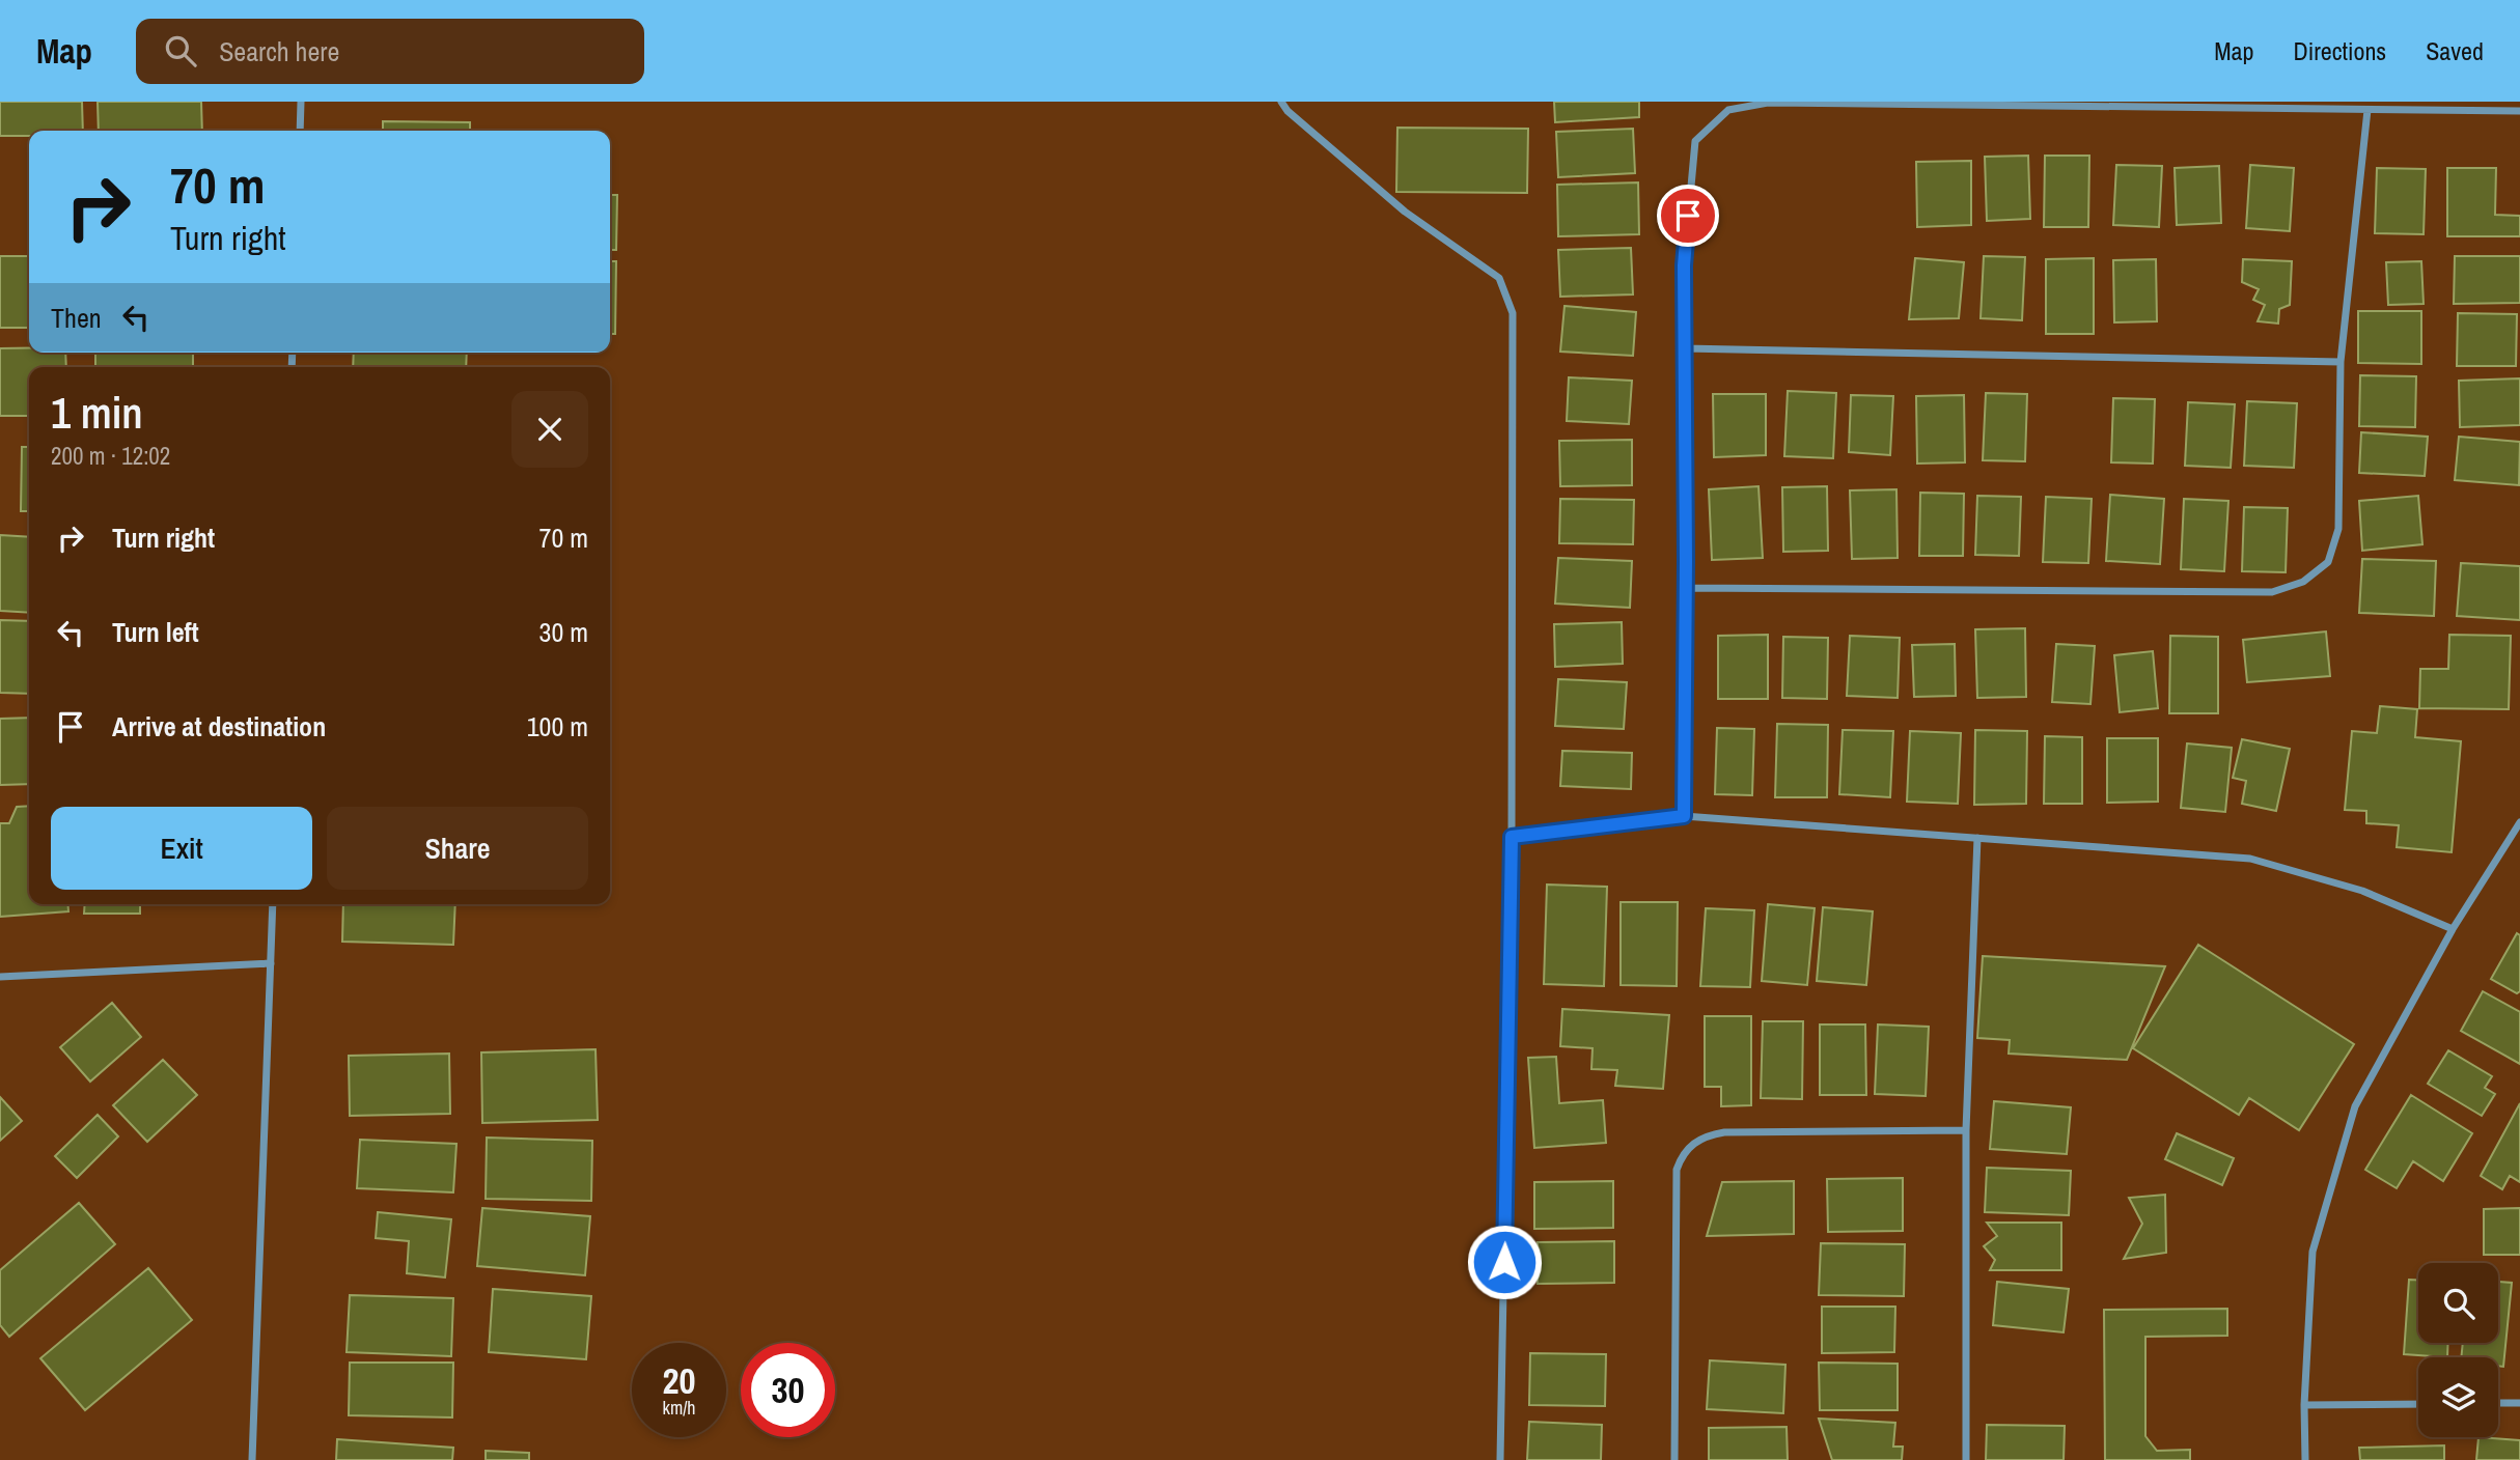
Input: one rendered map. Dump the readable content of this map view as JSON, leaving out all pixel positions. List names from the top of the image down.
{
  "page": {
    "header": "Map",
    "search": "Search here",
    "nav": ["Map", "Directions", "Saved"],
    "turn": ["70 m", "Turn right"],
    "then": "Then",
    "heading": ["1 min", "200 m · 12:02"],
    "list": [
      {
        "name": "Turn right",
        "value": "70 m"
      },
      {
        "name": "Turn left",
        "value": "30 m"
      },
      {
        "name": "Arrive at destination",
        "value": "100 m"
      }
    ],
    "buttons": ["Exit", "Share"],
    "speed": "20 km/h",
    "limit": "30"
  }
}
